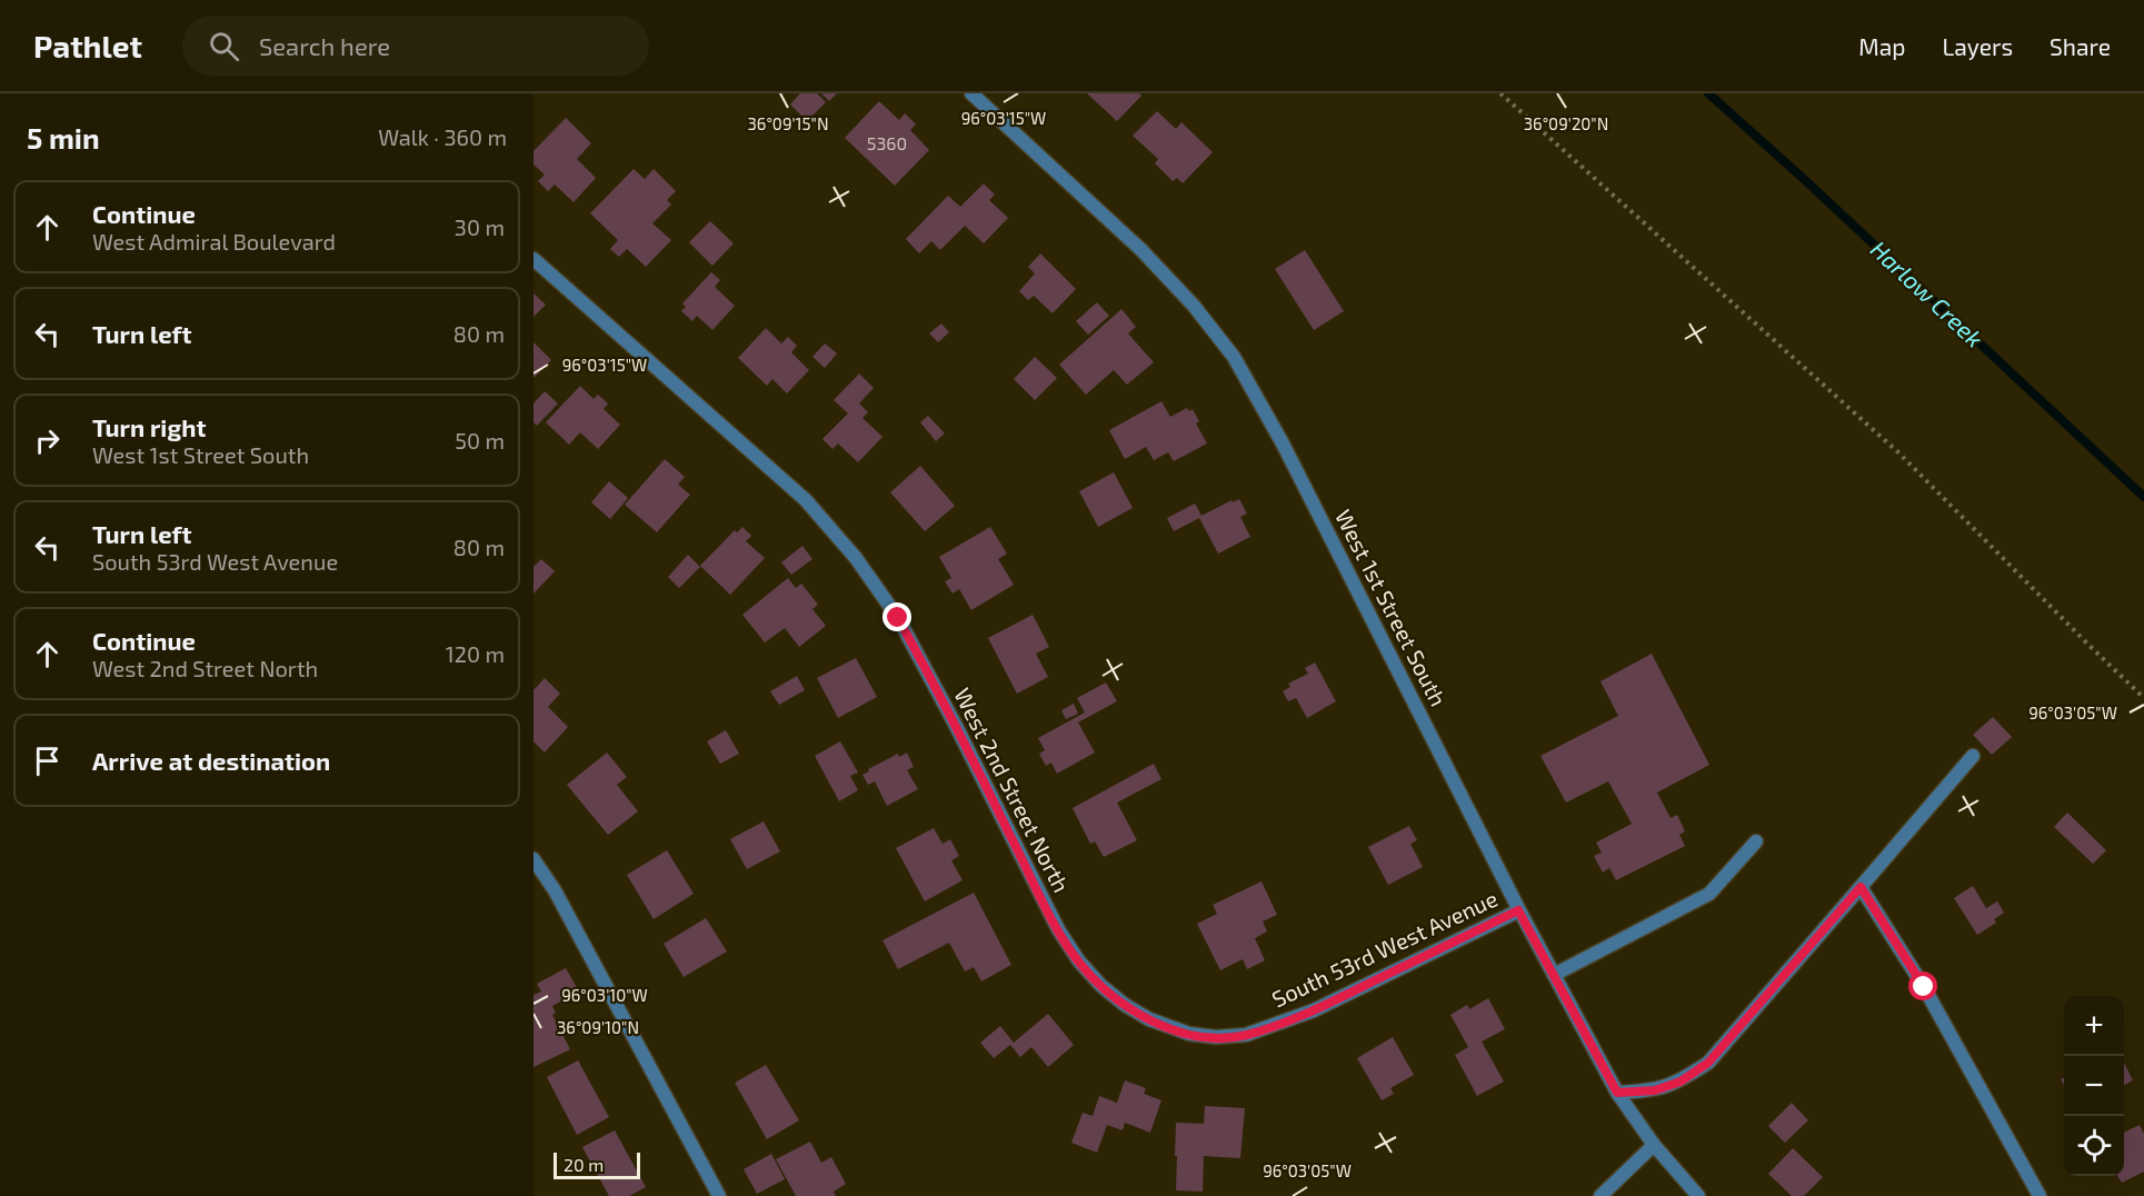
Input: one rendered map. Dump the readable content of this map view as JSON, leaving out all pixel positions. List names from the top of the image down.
{
  "streets": {
    "street": ["West 1st Street South", "West 2nd Street North", "South 53rd West Avenue"]
  },
  "crossings": [
    ["West 1st Street South", "South 53rd West Avenue"],
    ["West 2nd Street North", "South 53rd West Avenue"]
  ],
  "water": ["Harlow Creek"],
  "house_numbers": ["5360"],
  "scale_bar": "20 m",
  "page": {
    "header": "Pathlet",
    "search": "Search here",
    "nav": ["Map", "Layers", "Share"],
    "heading": ["5 min", "Walk · 360 m"],
    "list": [
      ["Continue", "West Admiral Boulevard", "30 m"],
      ["Turn left", "80 m"],
      ["Turn right", "West 1st Street South", "50 m"],
      ["Turn left", "South 53rd West Avenue", "80 m"],
      ["Continue", "West 2nd Street North", "120 m"],
      "Arrive at destination"
    ],
    "map_buttons": ["+", "−"],
    "scale": "20 m"
  },
  "coordinates": [
    "96°03'15\"W",
    "36°09'15\"N",
    "36°09'20\"N",
    "96°03'05\"W",
    "96°03'10\"W",
    "36°09'10\"N"
  ]
}
